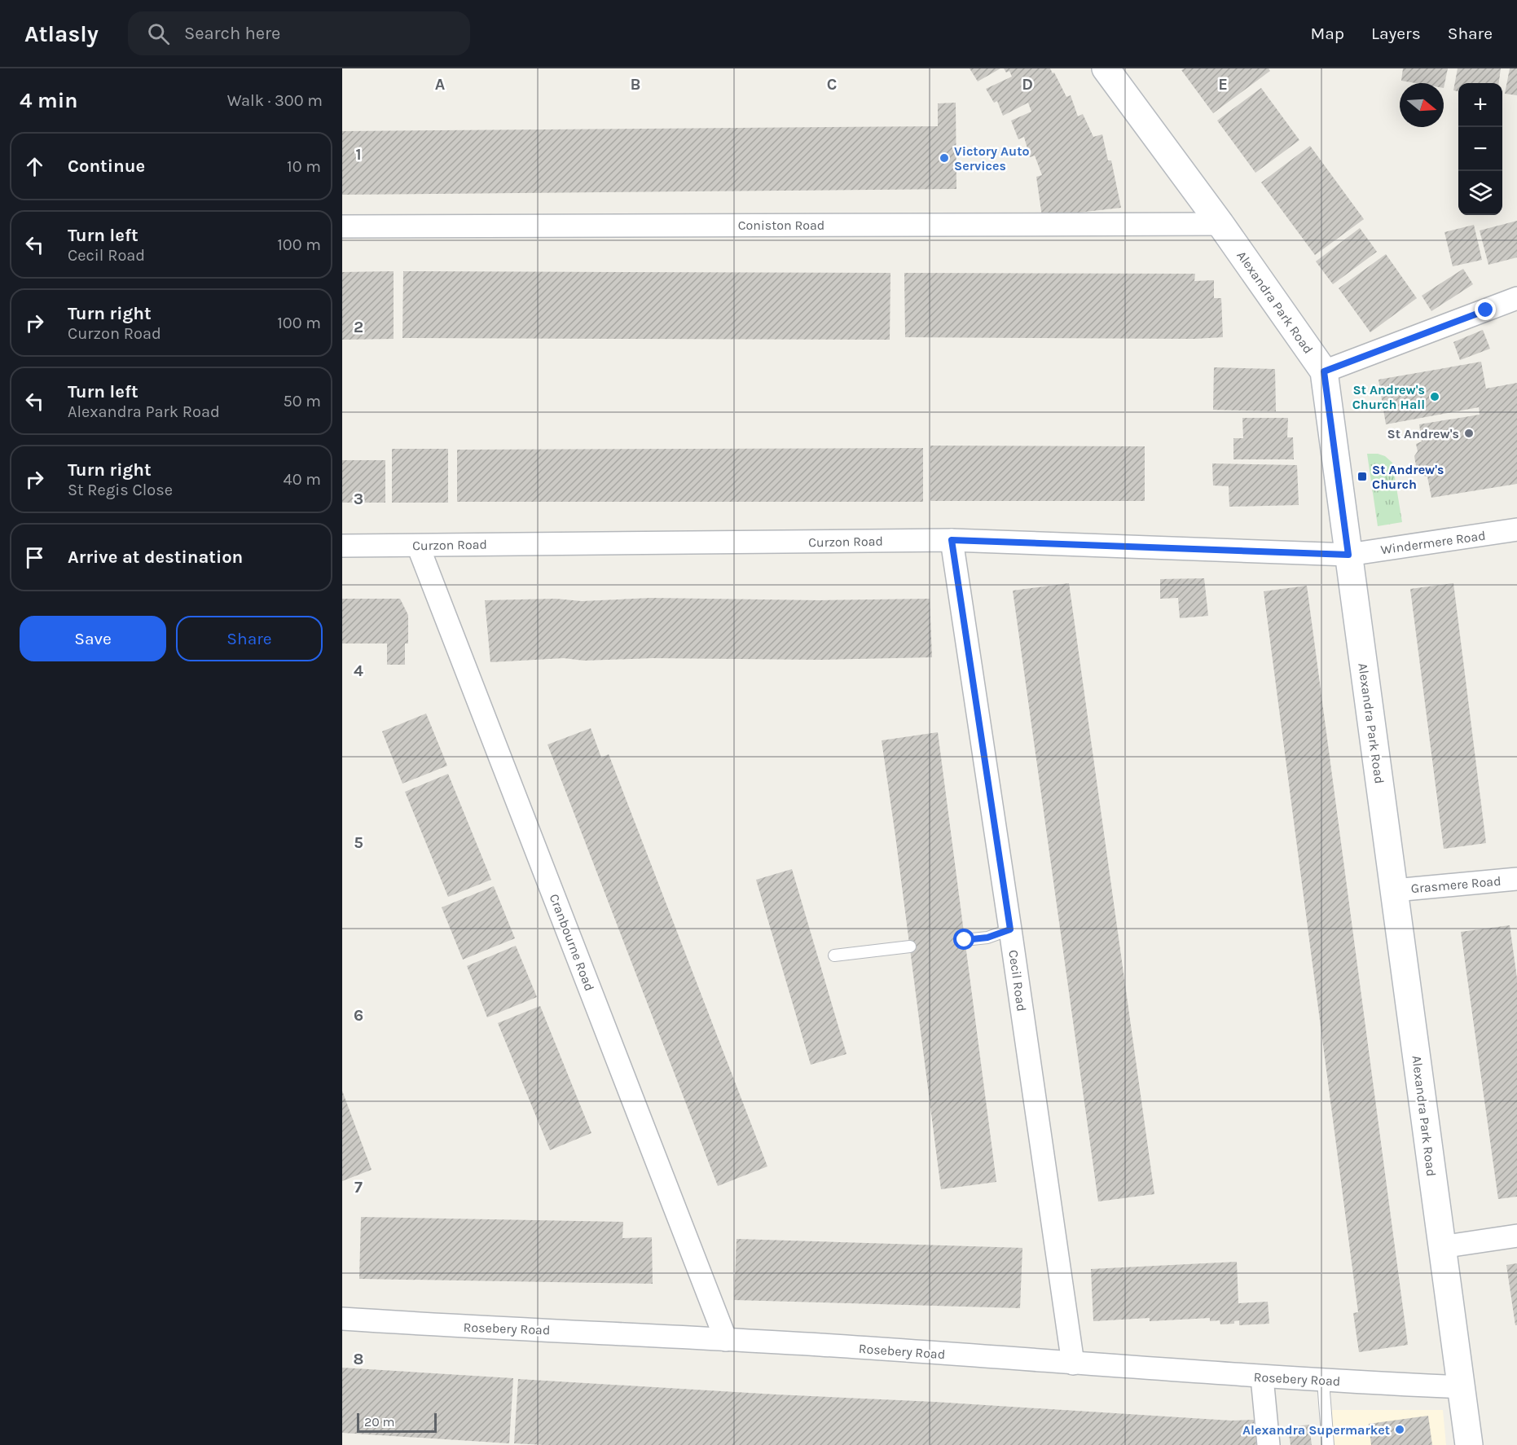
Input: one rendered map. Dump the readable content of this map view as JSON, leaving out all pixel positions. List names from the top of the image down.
{
  "streets": {
    "main road": ["Alexandra Park Road"],
    "street": [
      "Coniston Road",
      "Curzon Road",
      "Windermere Road",
      "Grasmere Road",
      "Cranbourne Road",
      "Cecil Road",
      "Rosebery Road"
    ]
  },
  "crossings": [
    ["Coniston Road", "Alexandra Park Road"],
    ["Alexandra Park Road", "Curzon Road"],
    ["Alexandra Park Road", "Windermere Road"],
    ["Alexandra Park Road", "Grasmere Road"],
    ["Alexandra Park Road", "Rosebery Road"],
    ["Curzon Road", "Windermere Road"],
    ["Curzon Road", "Cranbourne Road"],
    ["Curzon Road", "Cecil Road"],
    ["Cranbourne Road", "Rosebery Road"],
    ["Cecil Road", "Rosebery Road"]
  ],
  "places": {
    "other": [
      "Victory Auto Services",
      "St Andrew's Church Hall",
      "St Andrew's",
      "Alexandra Supermarket"
    ],
    "transit": ["St Andrew's Church"]
  },
  "scale_bar": "20 m",
  "north": "right",
  "page": {
    "header": "Atlasly",
    "search": "Search here",
    "nav": ["Map", "Layers", "Share"],
    "heading": ["4 min", "Walk · 300 m"],
    "map_buttons": ["+", "−"],
    "list": [
      ["Continue", "10 m"],
      ["Turn left", "Cecil Road", "100 m"],
      ["Turn right", "Curzon Road", "100 m"],
      ["Turn left", "Alexandra Park Road", "50 m"],
      ["Turn right", "St Regis Close", "40 m"],
      "Arrive at destination"
    ],
    "buttons": ["Save", "Share"],
    "scale": "20 m"
  },
  "grid": {
    "columns": [
      "A",
      "B",
      "C",
      "D",
      "E"
    ],
    "rows": [
      "1",
      "2",
      "3",
      "4",
      "5",
      "6",
      "7",
      "8"
    ]
  }
}
